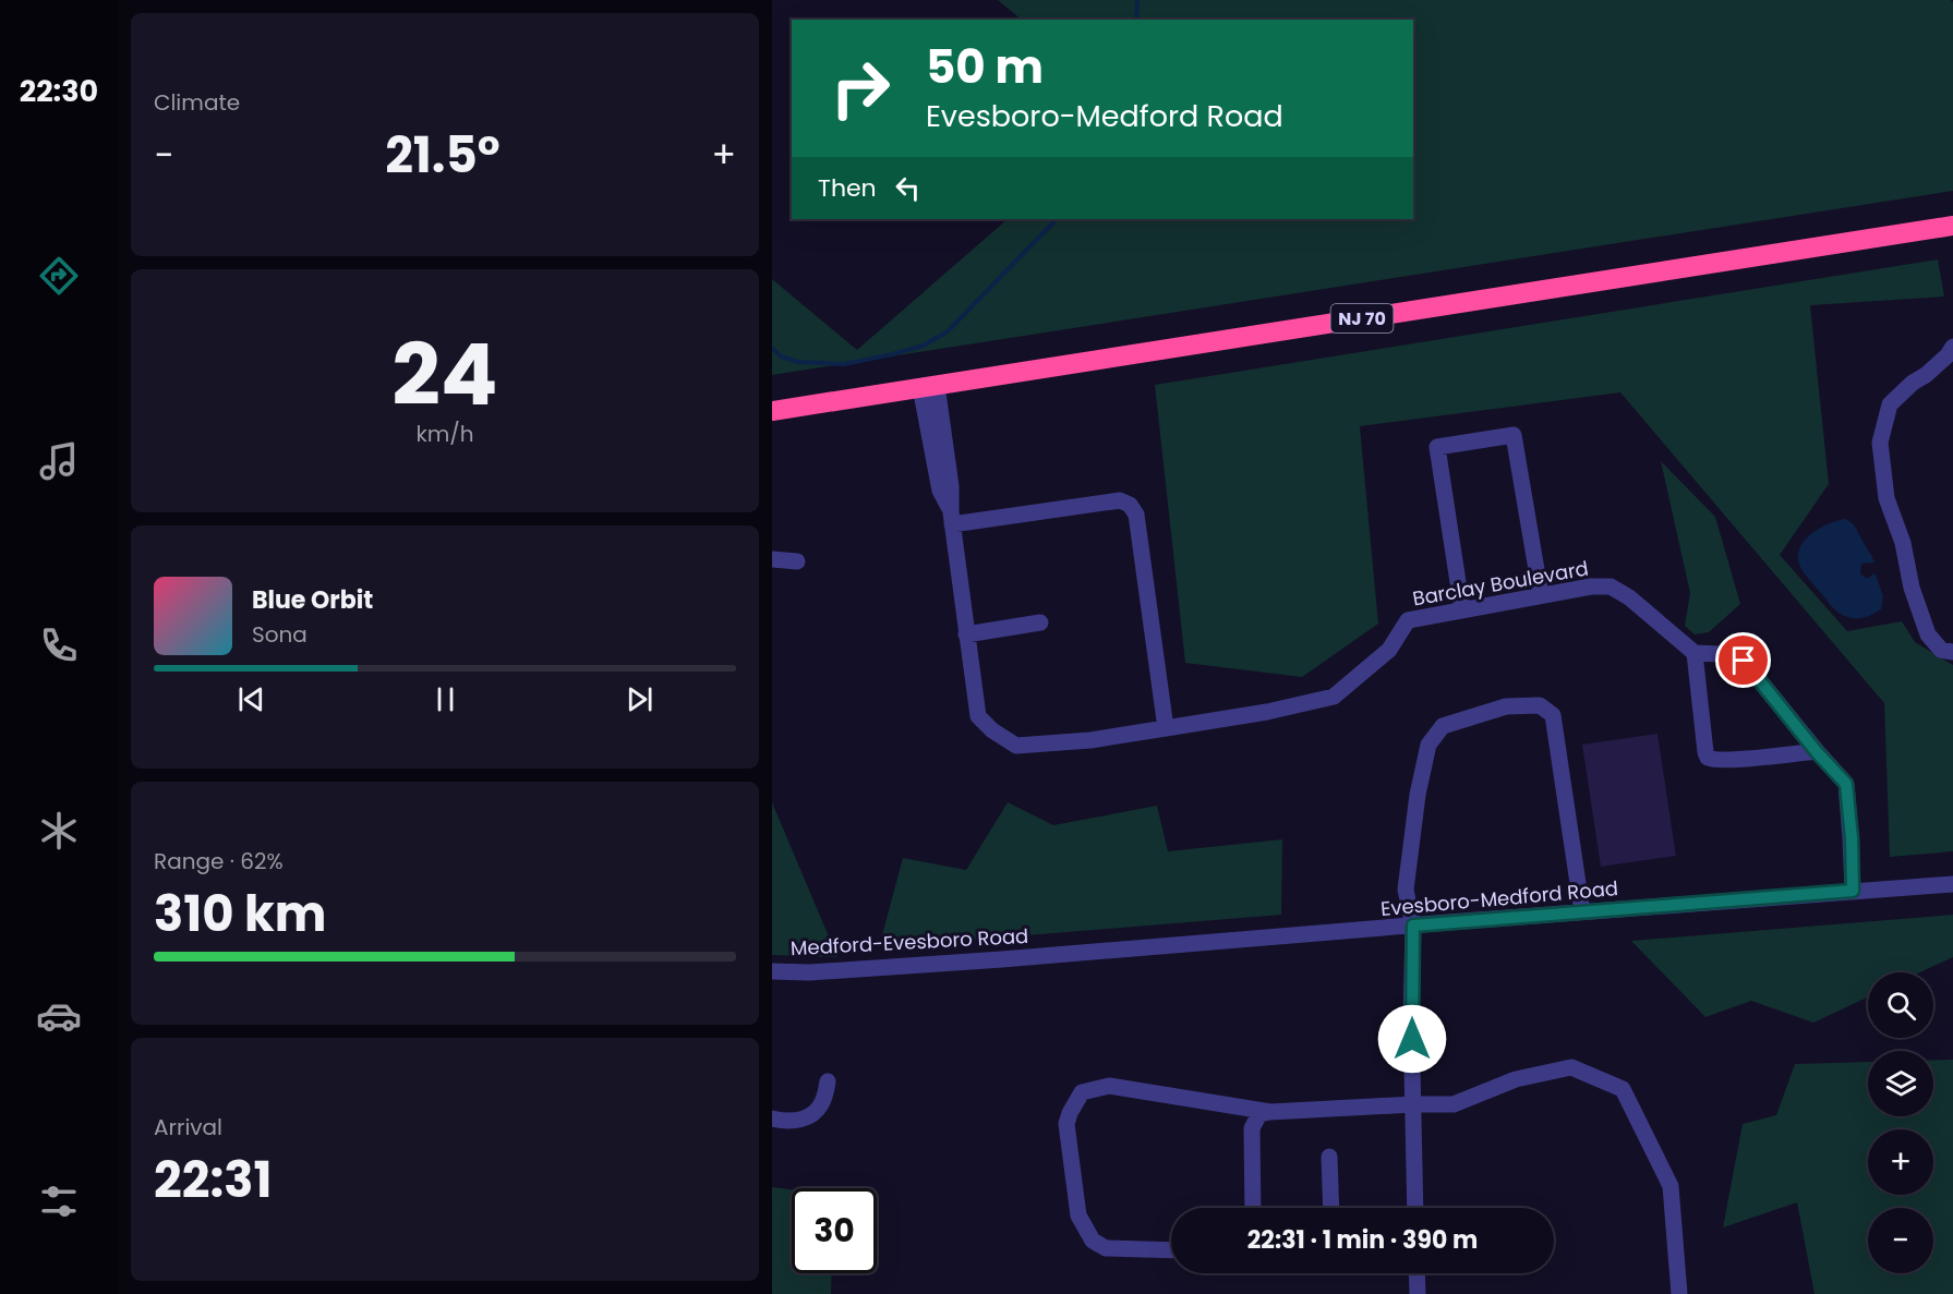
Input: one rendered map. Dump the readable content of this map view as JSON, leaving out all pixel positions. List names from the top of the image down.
{
  "streets": {
    "highway": ["NJ 70"],
    "street": ["Barclay Boulevard", "Evesboro-Medford Road", "Medford-Evesboro Road"]
  },
  "crossings": [
    ["NJ 70", "Barclay Boulevard"],
    ["Evesboro-Medford Road", "Medford-Evesboro Road"]
  ],
  "page": {
    "tabs": "22:30",
    "tile": [
      "Climate",
      ["24", "km/h"],
      ["Range · 62%", "310 km"],
      ["Arrival", "22:31"]
    ],
    "turn": ["50 m", "Evesboro-Medford Road"],
    "heat": ["−", "21.5°", "+"],
    "then": "Then",
    "song": ["Blue Orbit", "Sona"],
    "map_buttons": ["+", "−"],
    "limit": "30",
    "trip": "22:31 · 1 min · 390 m"
  }
}
